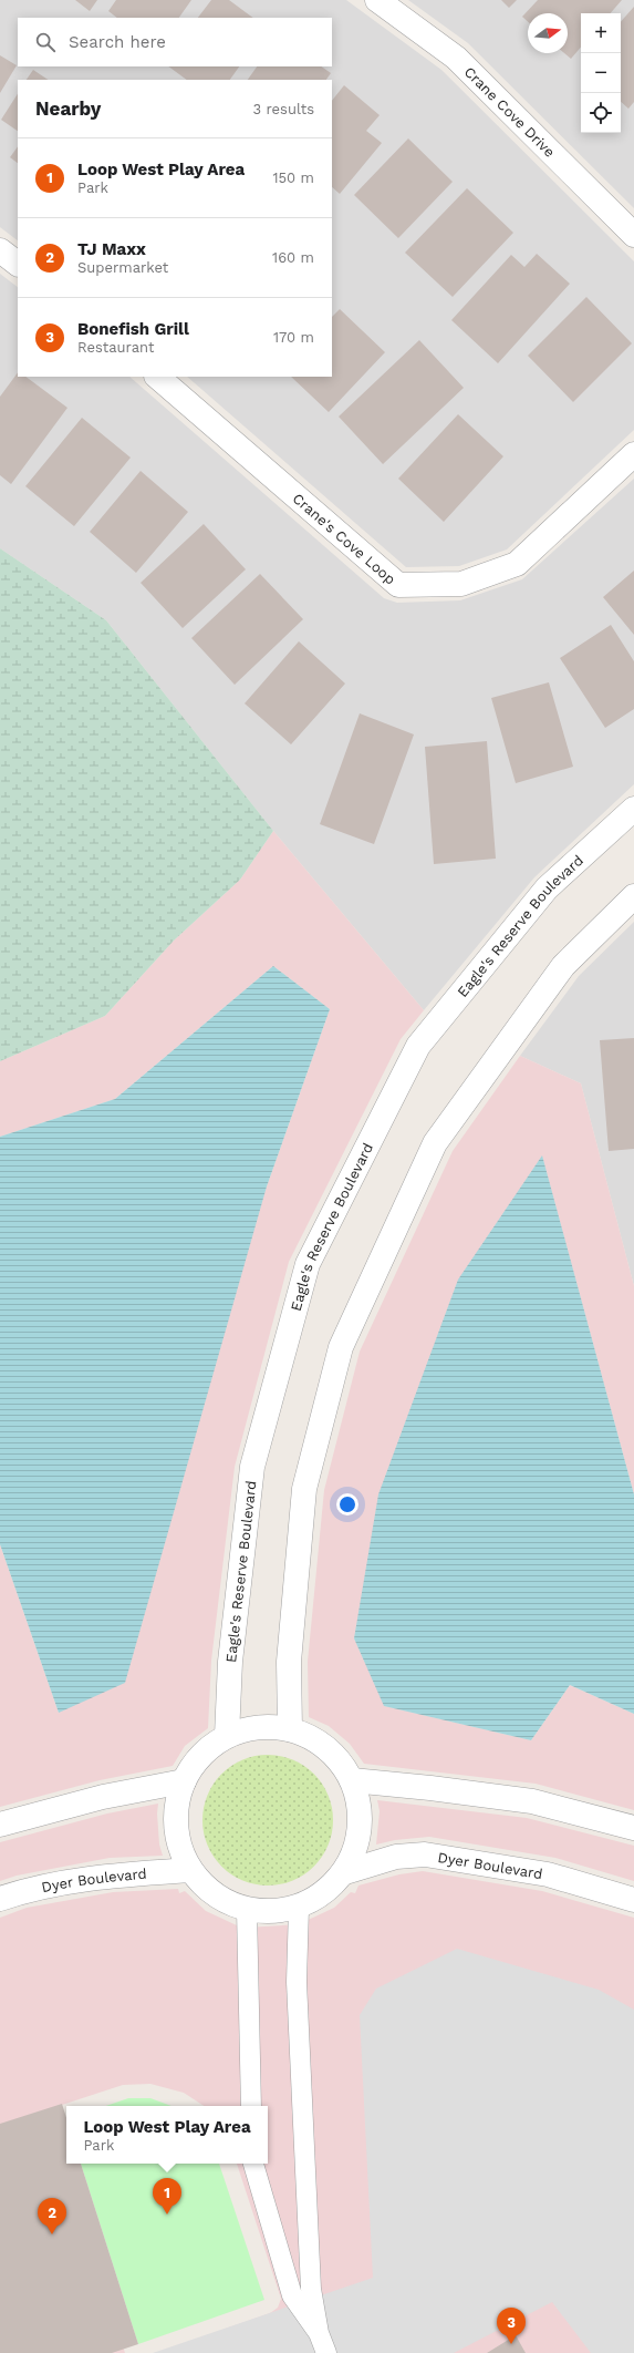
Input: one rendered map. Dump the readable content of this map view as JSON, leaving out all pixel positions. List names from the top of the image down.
{
  "streets": {
    "street": [
      "Crane Cove Drive",
      "Crane's Cove Loop",
      "Eagle's Reserve Boulevard",
      "Dyer Boulevard"
    ]
  },
  "north": "right",
  "page": {
    "map_buttons": ["+", "−"],
    "search": "Search here",
    "heading": ["Nearby", "3 results"],
    "list": [
      {
        "mark": "1",
        "name": "Loop West Play Area",
        "note": "Park",
        "value": "150 m"
      },
      {
        "mark": "2",
        "name": "TJ Maxx",
        "note": "Supermarket",
        "value": "160 m"
      },
      {
        "mark": "3",
        "name": "Bonefish Grill",
        "note": "Restaurant",
        "value": "170 m"
      }
    ],
    "popup": ["Loop West Play Area", "Park"],
    "pins": ["1", "2", "3"]
  }
}
